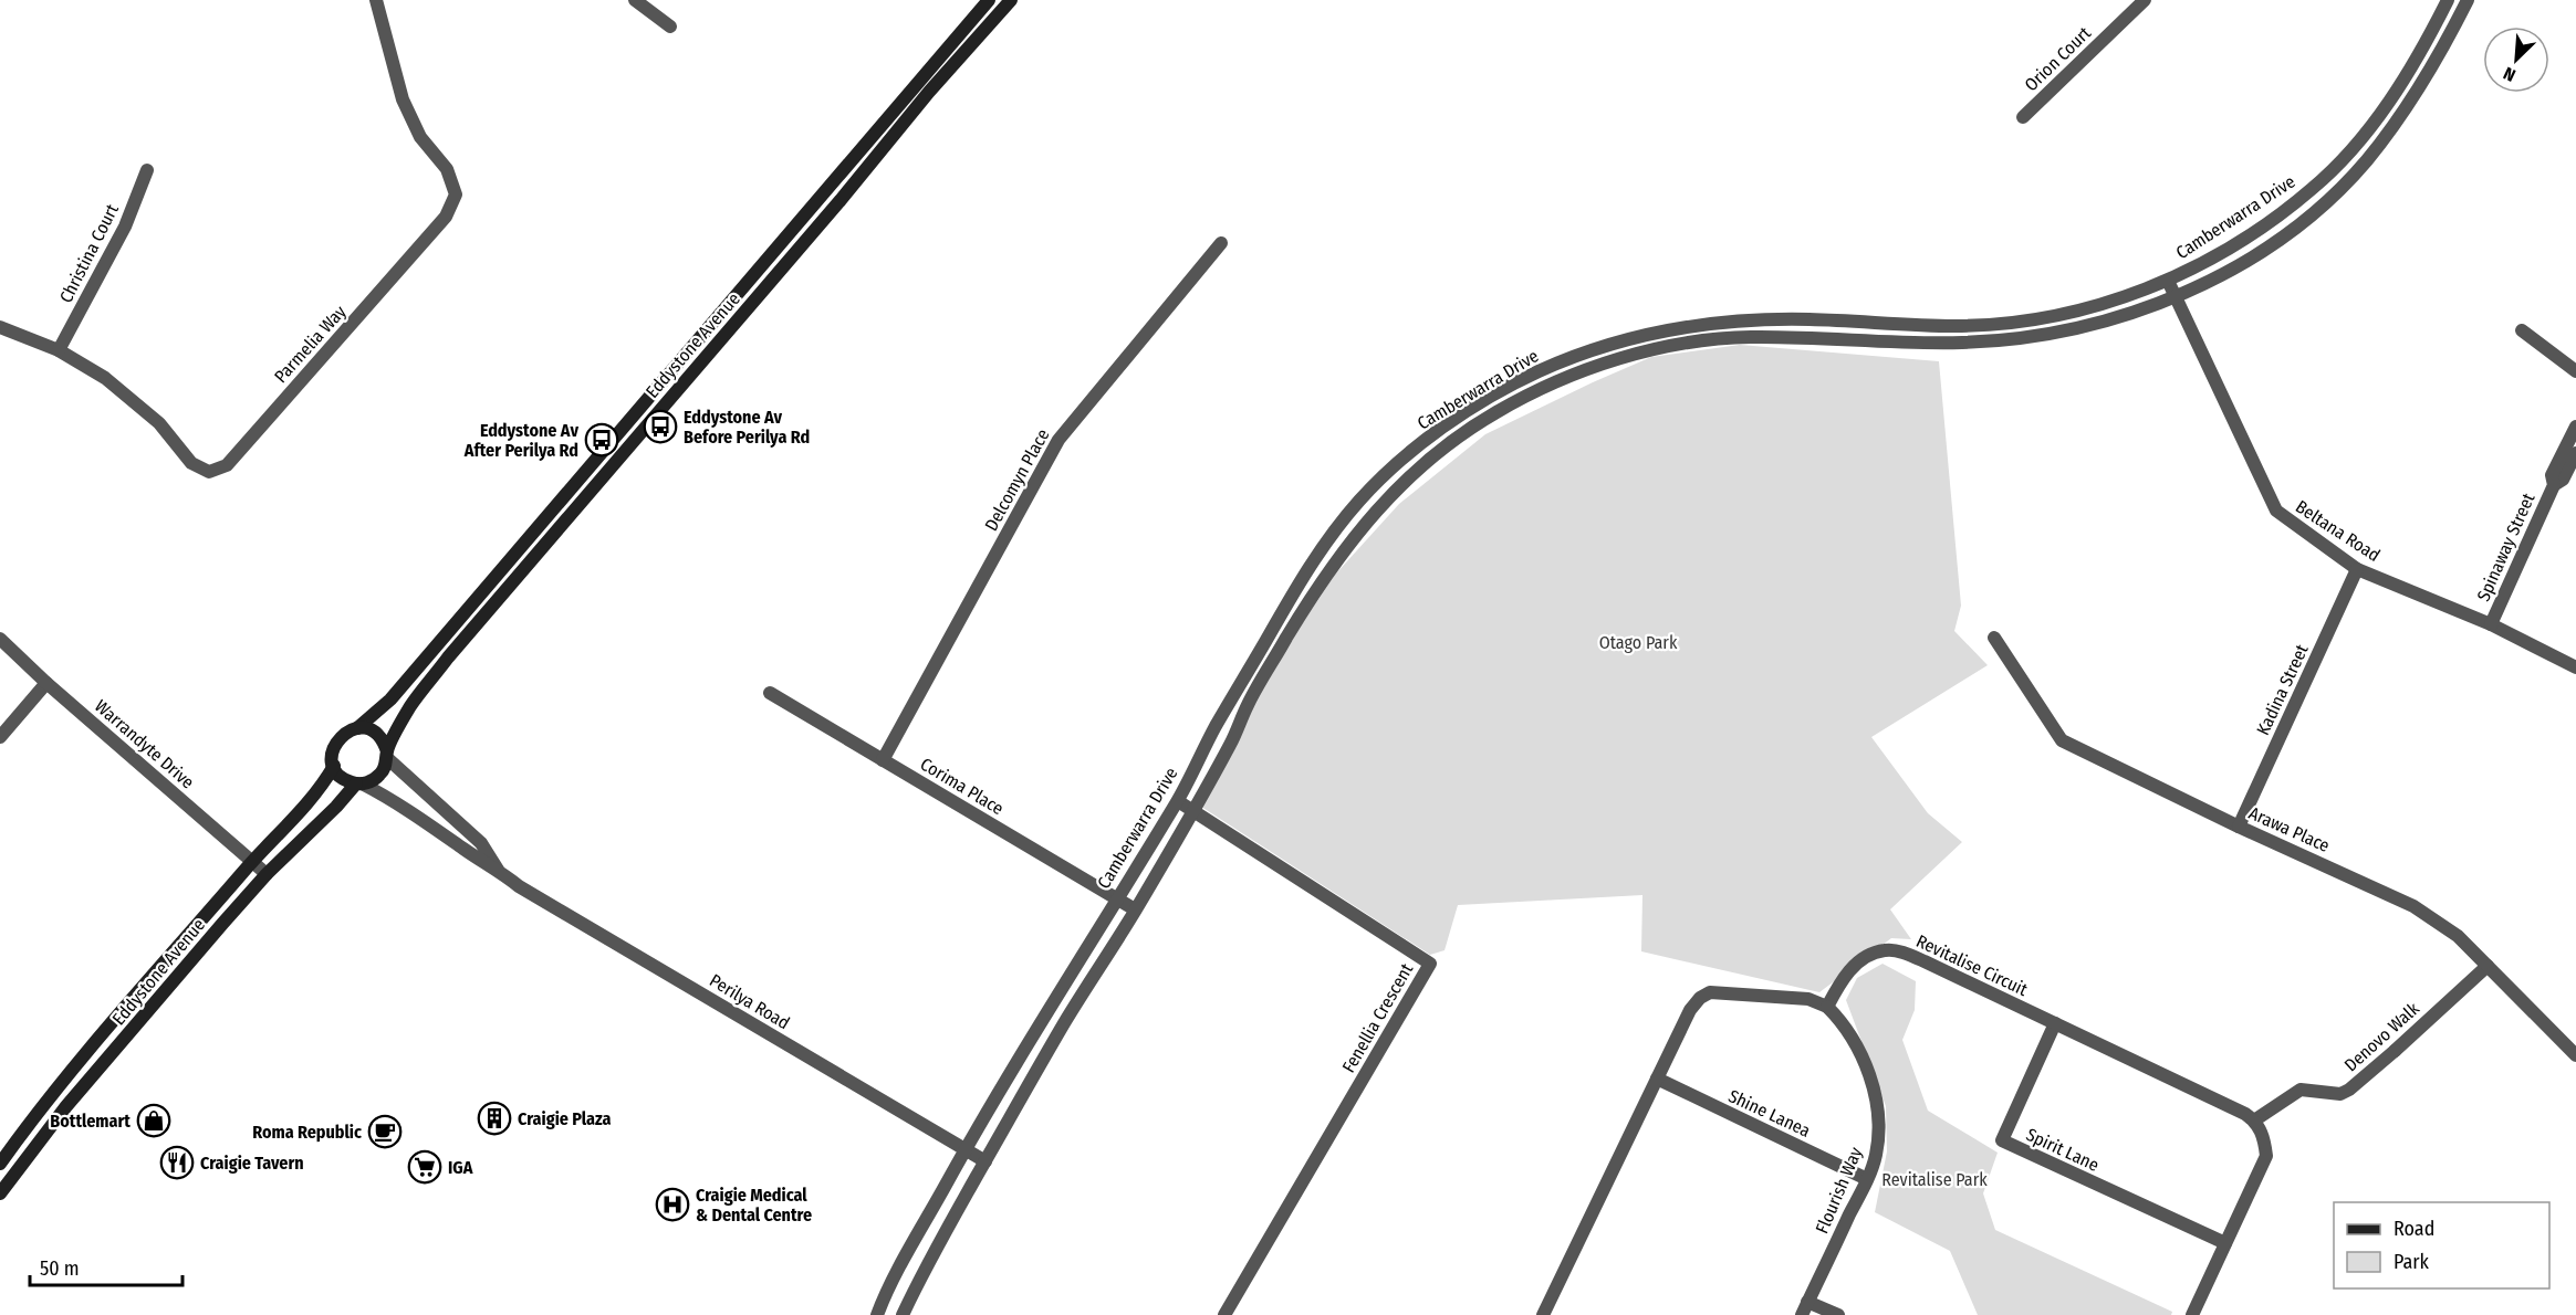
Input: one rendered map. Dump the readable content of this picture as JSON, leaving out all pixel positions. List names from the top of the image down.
{
  "streets": {
    "main road": ["Eddystone Avenue"],
    "street": [
      "Orion Court",
      "Camberwarra Drive",
      "Christina Court",
      "Parmelia Way",
      "Delcomyn Place",
      "Beltana Road",
      "Spinaway Street",
      "Kadina Street",
      "Warrandyte Drive",
      "Corima Place",
      "Arawa Place",
      "Revitalise Circuit",
      "Perilya Road",
      "Fenellia Crescent",
      "Denovo Walk",
      "Shine Lanea",
      "Spirit Lane",
      "Flourish Way"
    ]
  },
  "crossings": [
    ["Camberwarra Drive", "Beltana Road"],
    ["Camberwarra Drive", "Corima Place"],
    ["Camberwarra Drive", "Perilya Road"],
    ["Camberwarra Drive", "Fenellia Crescent"],
    ["Christina Court", "Parmelia Way"],
    ["Eddystone Avenue", "Warrandyte Drive"],
    ["Eddystone Avenue", "Perilya Road"],
    ["Delcomyn Place", "Corima Place"],
    ["Beltana Road", "Spinaway Street"],
    ["Beltana Road", "Kadina Street"],
    ["Kadina Street", "Arawa Place"],
    ["Arawa Place", "Denovo Walk"],
    ["Revitalise Circuit", "Denovo Walk"],
    ["Revitalise Circuit", "Spirit Lane"],
    ["Revitalise Circuit", "Flourish Way"],
    ["Shine Lanea", "Flourish Way"]
  ],
  "parks": ["Otago Park", "Revitalise Park"],
  "places": {
    "bus stop": ["Eddystone Av Before Perilya Rd", "Eddystone Av After Perilya Rd"],
    "building": ["Craigie Plaza"],
    "shop": ["Bottlemart"],
    "cafe": ["Roma Republic"],
    "restaurant": ["Craigie Tavern"],
    "supermarket": ["IGA"],
    "hospital": ["Craigie Medical & Dental Centre"]
  },
  "legend": ["Road", "Park"],
  "scale_bar": "50 m",
  "north": "bottom left"
}
